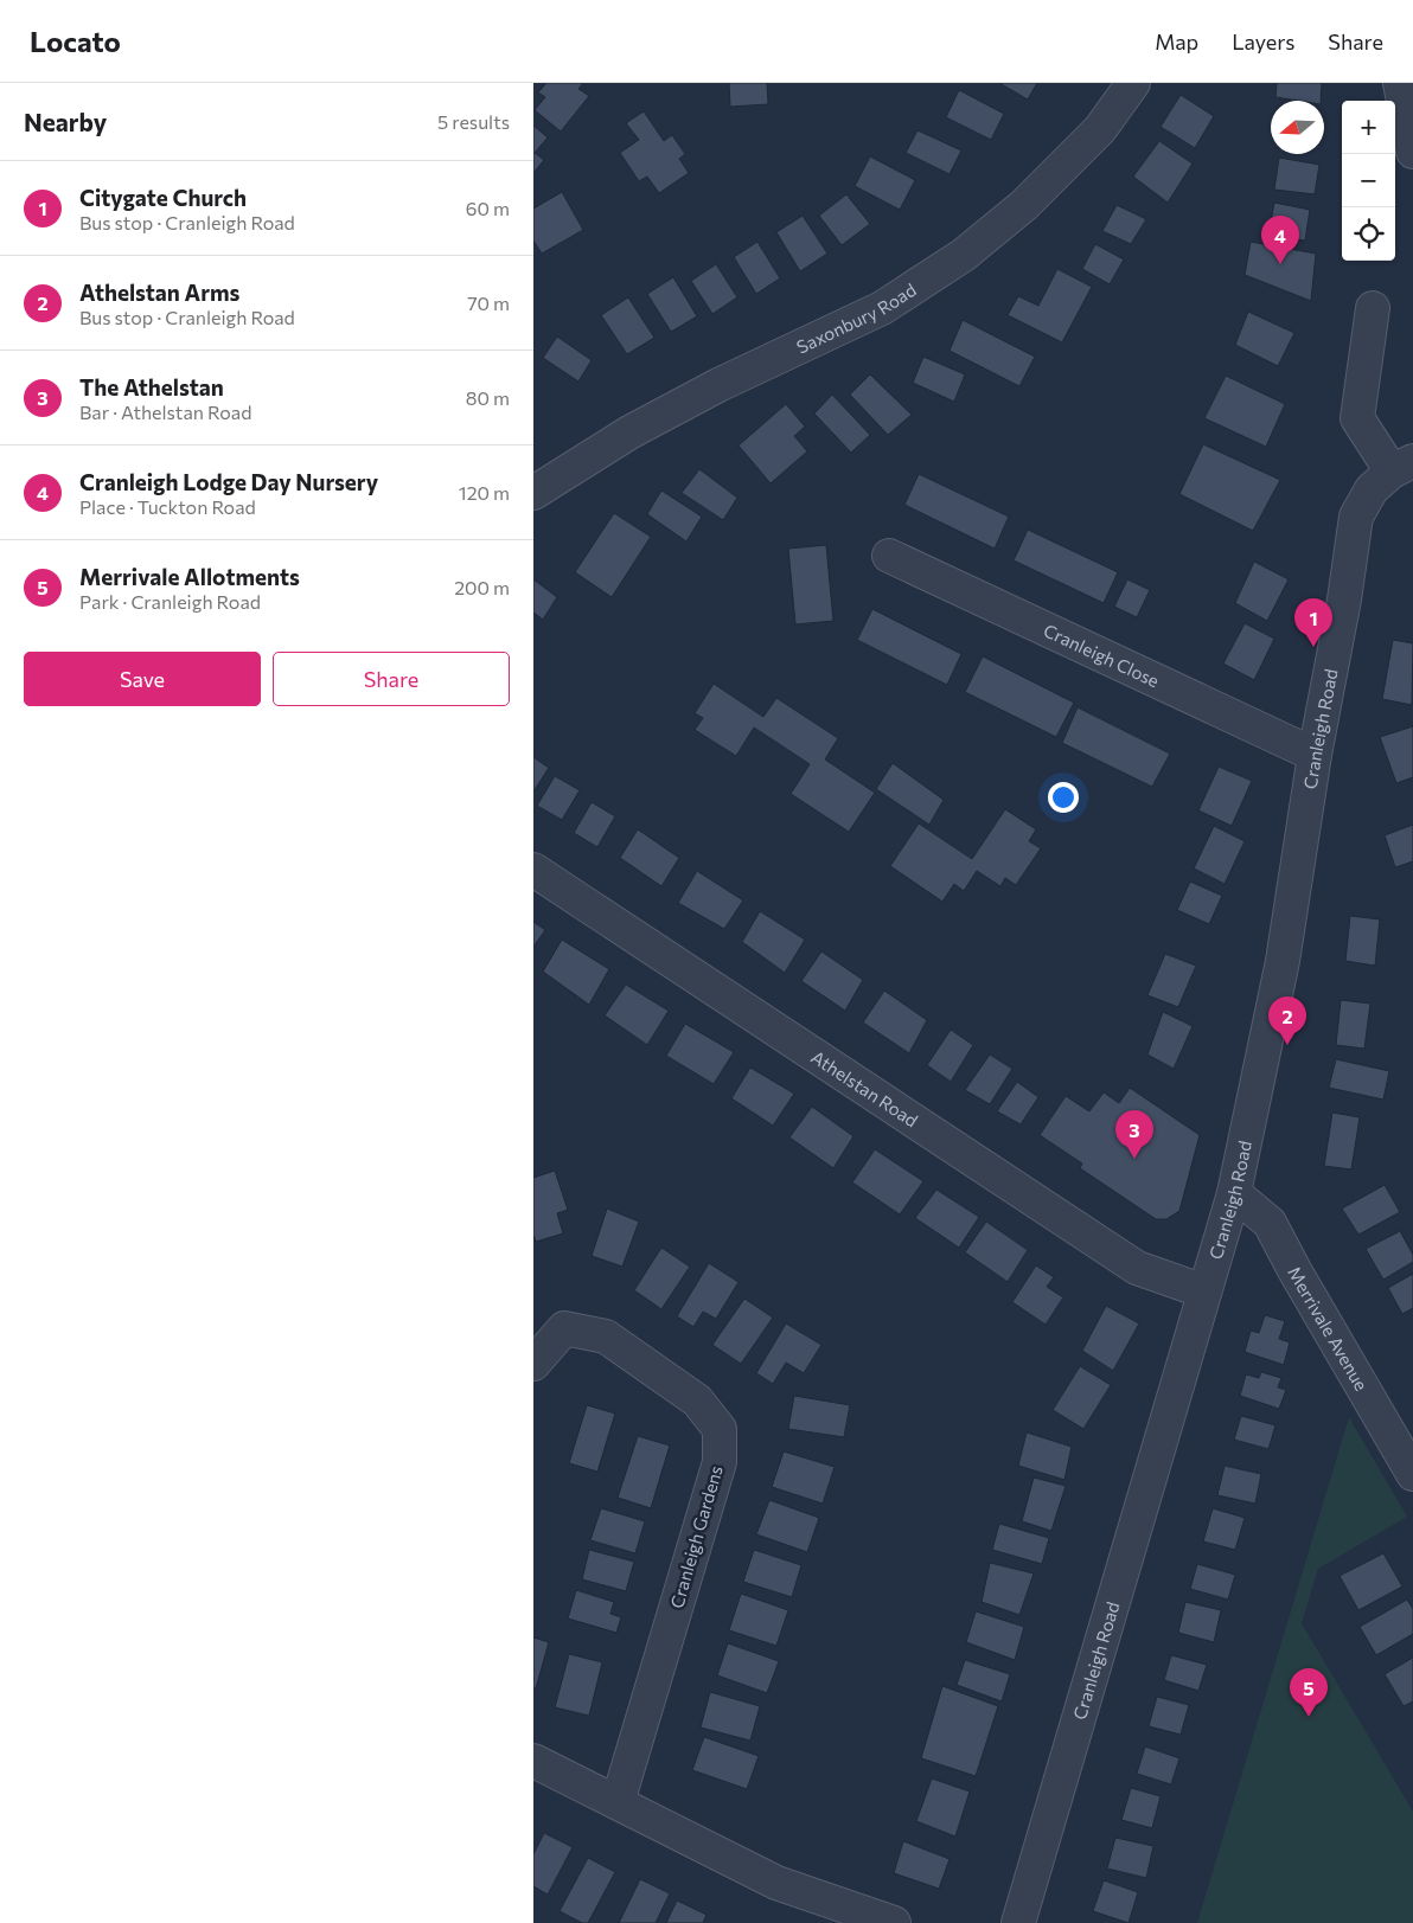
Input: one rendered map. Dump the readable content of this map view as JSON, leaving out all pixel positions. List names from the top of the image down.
{
  "streets": {
    "street": [
      "Saxonbury Road",
      "Cranleigh Close",
      "Cranleigh Road",
      "Athelstan Road",
      "Merrivale Avenue",
      "Cranleigh Gardens"
    ]
  },
  "crossings": [
    ["Cranleigh Close", "Cranleigh Road"],
    ["Cranleigh Road", "Athelstan Road"],
    ["Cranleigh Road", "Merrivale Avenue"]
  ],
  "north": "left",
  "page": {
    "header": "Locato",
    "nav": ["Map", "Layers", "Share"],
    "heading": ["Nearby", "5 results"],
    "map_buttons": ["+", "−"],
    "list": [
      {
        "mark": "1",
        "name": "Citygate Church",
        "note": "Bus stop · Cranleigh Road",
        "value": "60 m"
      },
      {
        "mark": "2",
        "name": "Athelstan Arms",
        "note": "Bus stop · Cranleigh Road",
        "value": "70 m"
      },
      {
        "mark": "3",
        "name": "The Athelstan",
        "note": "Bar · Athelstan Road",
        "value": "80 m"
      },
      {
        "mark": "4",
        "name": "Cranleigh Lodge Day Nursery",
        "note": "Place · Tuckton Road",
        "value": "120 m"
      },
      {
        "mark": "5",
        "name": "Merrivale Allotments",
        "note": "Park · Cranleigh Road",
        "value": "200 m"
      }
    ],
    "pins": [
      "4",
      "1",
      "2",
      "3",
      "5"
    ],
    "buttons": ["Save", "Share"]
  }
}
